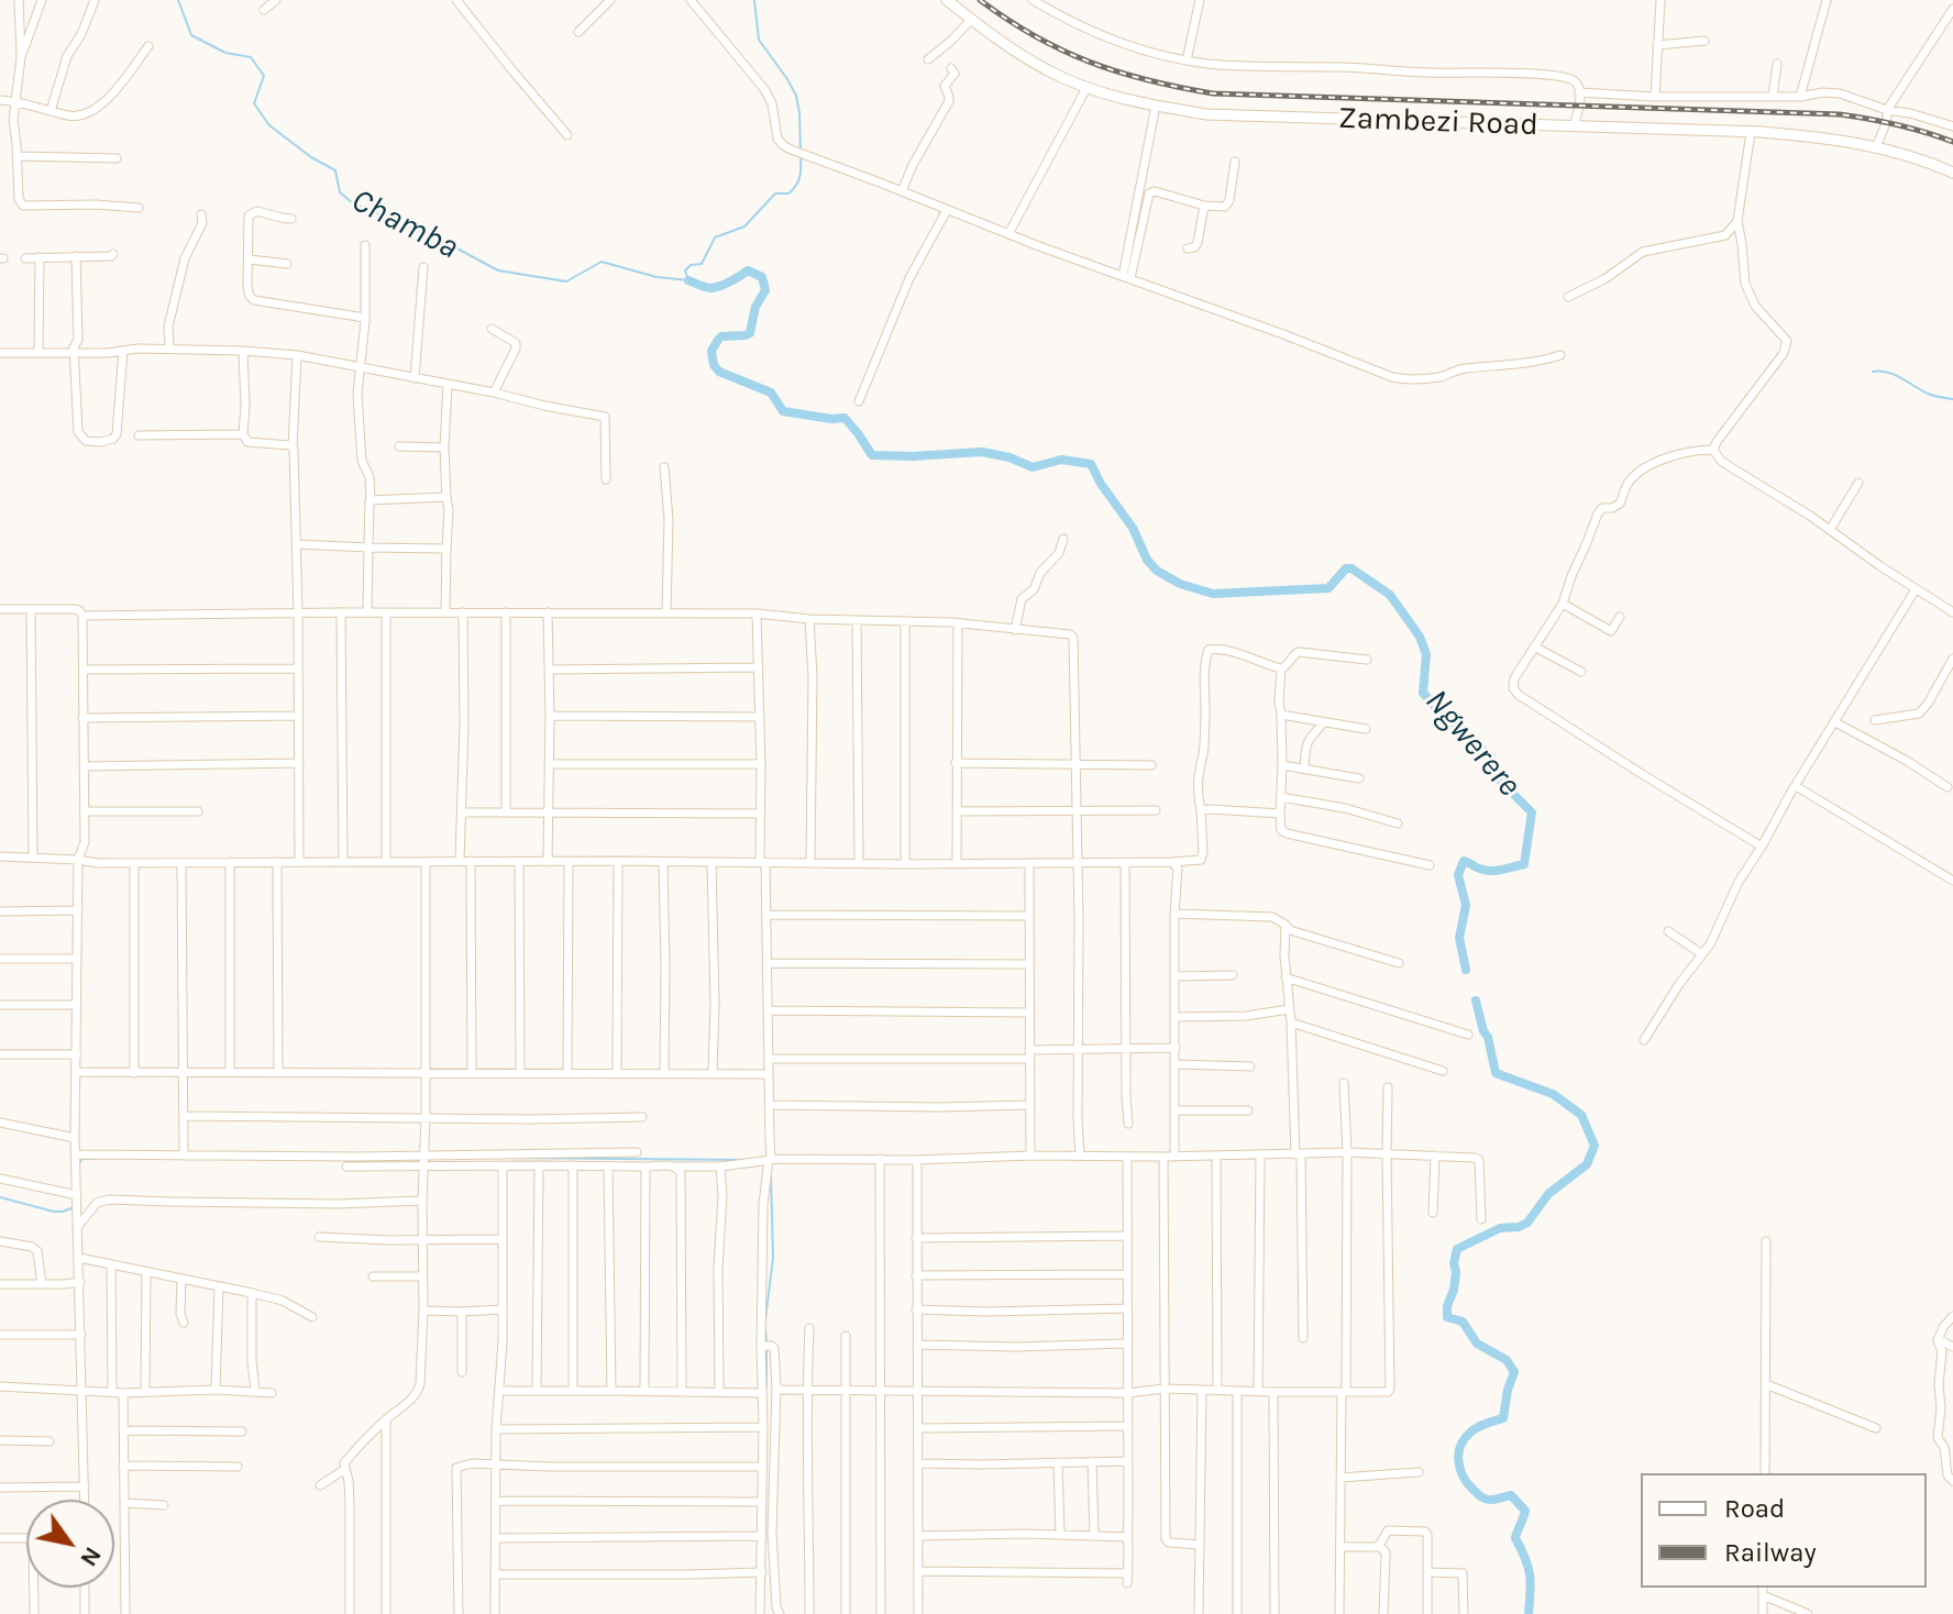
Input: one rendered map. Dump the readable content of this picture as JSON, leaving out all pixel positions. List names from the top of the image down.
{
  "streets": {
    "main road": ["Zambezi Road"]
  },
  "water": ["Chamba", "Ngwerere"],
  "legend": ["Road", "Railway"],
  "north": "bottom right"
}
